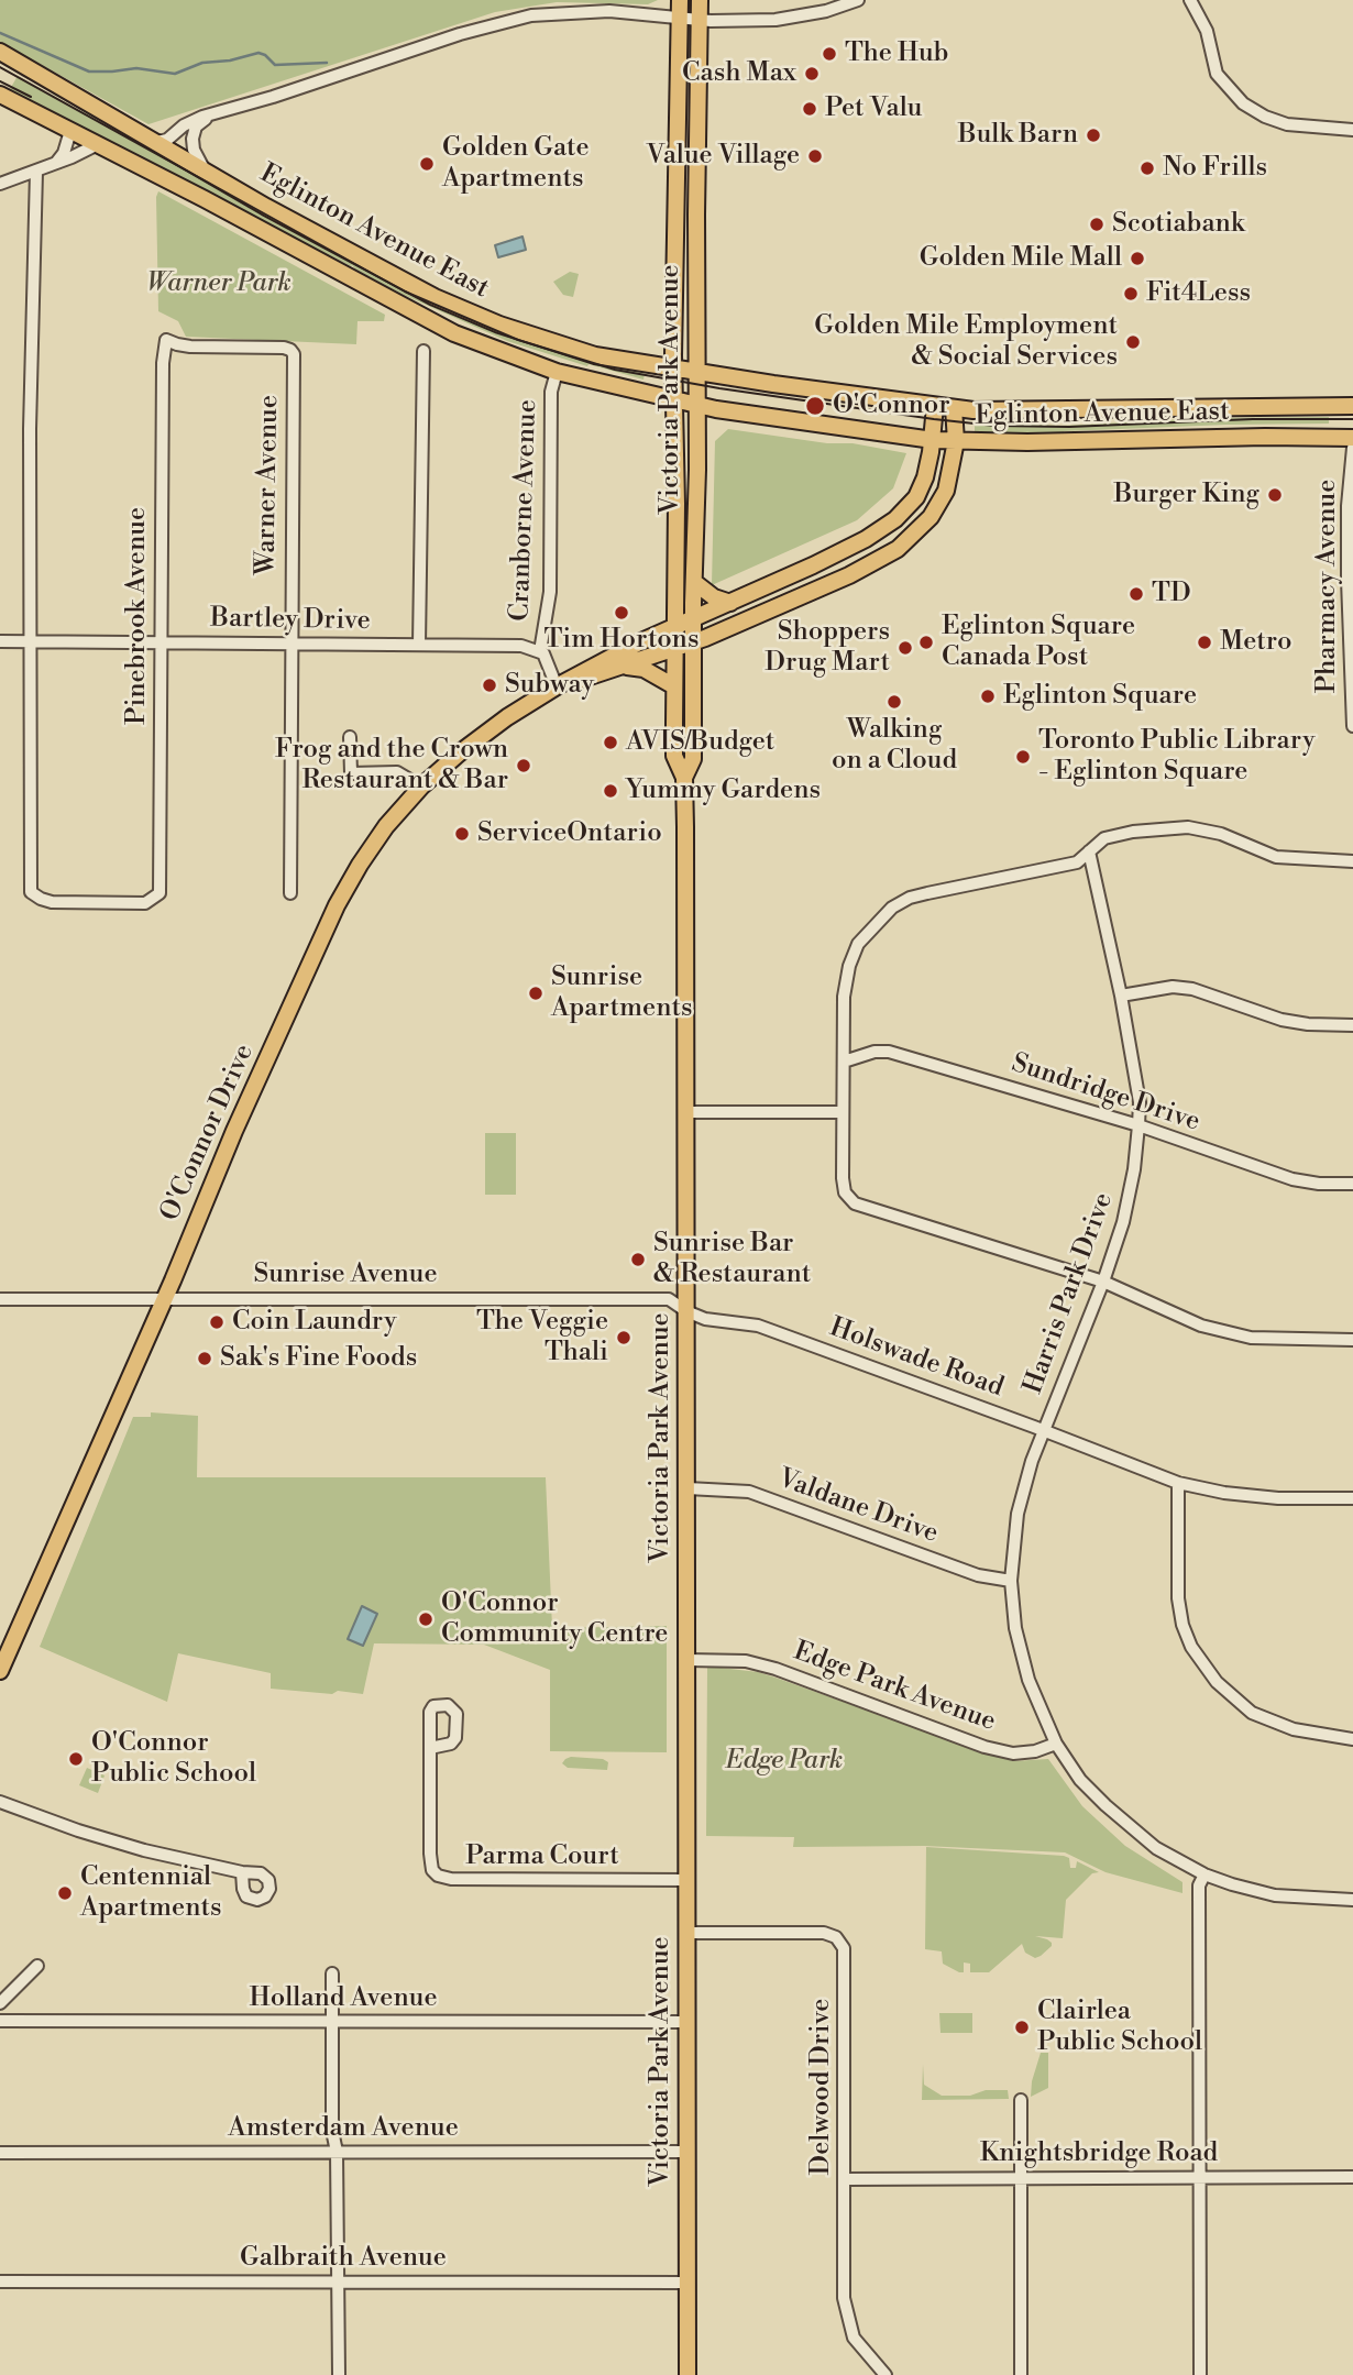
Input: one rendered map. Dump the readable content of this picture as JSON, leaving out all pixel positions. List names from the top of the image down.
{
  "streets": {
    "main road": ["Eglinton Avenue East", "Victoria Park Avenue", "O'Connor Drive"],
    "street": [
      "Warner Avenue",
      "Cranborne Avenue",
      "Pharmacy Avenue",
      "Pinebrook Avenue",
      "Bartley Drive",
      "Sundridge Drive",
      "Sunrise Avenue",
      "Harris Park Drive",
      "Holswade Road",
      "Valdane Drive",
      "Edge Park Avenue",
      "Parma Court",
      "Holland Avenue",
      "Delwood Drive",
      "Amsterdam Avenue",
      "Knightsbridge Road",
      "Galbraith Avenue"
    ]
  },
  "crossings": [
    ["Eglinton Avenue East", "Victoria Park Avenue"],
    ["Eglinton Avenue East", "Cranborne Avenue"],
    ["Victoria Park Avenue", "O'Connor Drive"],
    ["Victoria Park Avenue", "Sunrise Avenue"],
    ["Victoria Park Avenue", "Holswade Road"],
    ["Victoria Park Avenue", "Valdane Drive"],
    ["Victoria Park Avenue", "Edge Park Avenue"],
    ["Victoria Park Avenue", "Parma Court"],
    ["Victoria Park Avenue", "Holland Avenue"],
    ["Victoria Park Avenue", "Delwood Drive"],
    ["Victoria Park Avenue", "Amsterdam Avenue"],
    ["Victoria Park Avenue", "Galbraith Avenue"],
    ["Warner Avenue", "Pinebrook Avenue"],
    ["Warner Avenue", "Bartley Drive"],
    ["Cranborne Avenue", "Bartley Drive"],
    ["Pinebrook Avenue", "Bartley Drive"],
    ["Sundridge Drive", "Harris Park Drive"],
    ["O'Connor Drive", "Sunrise Avenue"],
    ["Sunrise Avenue", "Holswade Road"],
    ["Harris Park Drive", "Holswade Road"],
    ["Harris Park Drive", "Valdane Drive"],
    ["Harris Park Drive", "Edge Park Avenue"],
    ["Delwood Drive", "Knightsbridge Road"]
  ],
  "parks": ["Warner Park", "Edge Park"],
  "places": [
    "The Hub",
    "Cash Max",
    "Pet Valu",
    "Bulk Barn",
    "Value Village",
    "Golden Gate Apartments",
    "No Frills",
    "Scotiabank",
    "Golden Mile Mall",
    "Fit4Less",
    "Golden Mile Employment & Social Services",
    "O'Connor",
    "Burger King",
    "TD",
    "Tim Hortons",
    "Eglinton Square Canada Post",
    "Metro",
    "Shoppers Drug Mart",
    "Subway",
    "Eglinton Square",
    "Walking on a Cloud",
    "AVIS/Budget",
    "Toronto Public Library - Eglinton Square",
    "Frog and the Crown Restaurant & Bar",
    "Yummy Gardens",
    "ServiceOntario",
    "Sunrise Apartments",
    "Sunrise Bar & Restaurant",
    "Coin Laundry",
    "The Veggie Thali",
    "Sak's Fine Foods",
    "O'Connor Community Centre",
    "O'Connor Public School",
    "Centennial Apartments",
    "Clairlea Public School"
  ]
}
